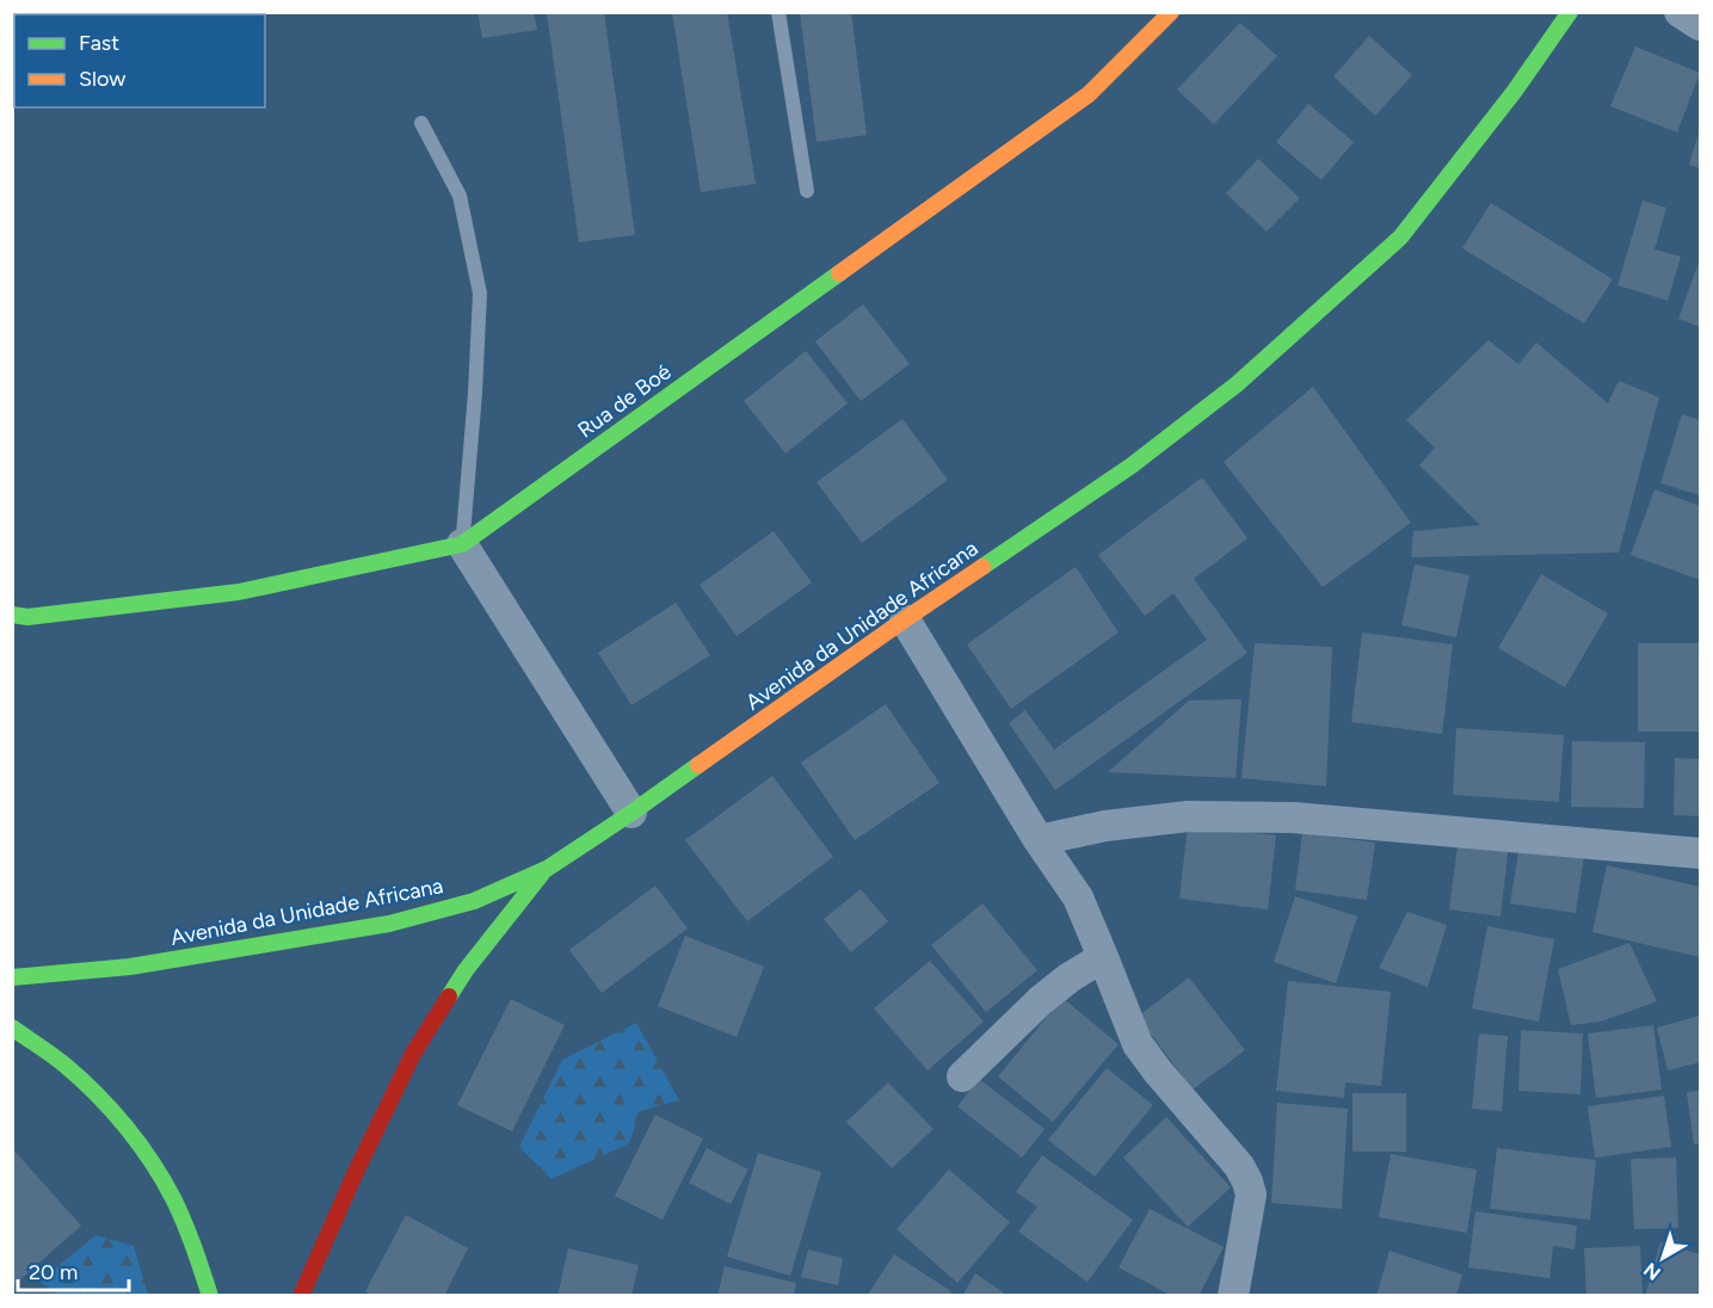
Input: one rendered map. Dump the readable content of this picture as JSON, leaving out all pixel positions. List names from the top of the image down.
{
  "streets": {
    "street": ["Rua de Boé", "Avenida da Unidade Africana"]
  },
  "legend": ["Fast", "Slow"],
  "scale_bar": "20 m",
  "north": "bottom left"
}
